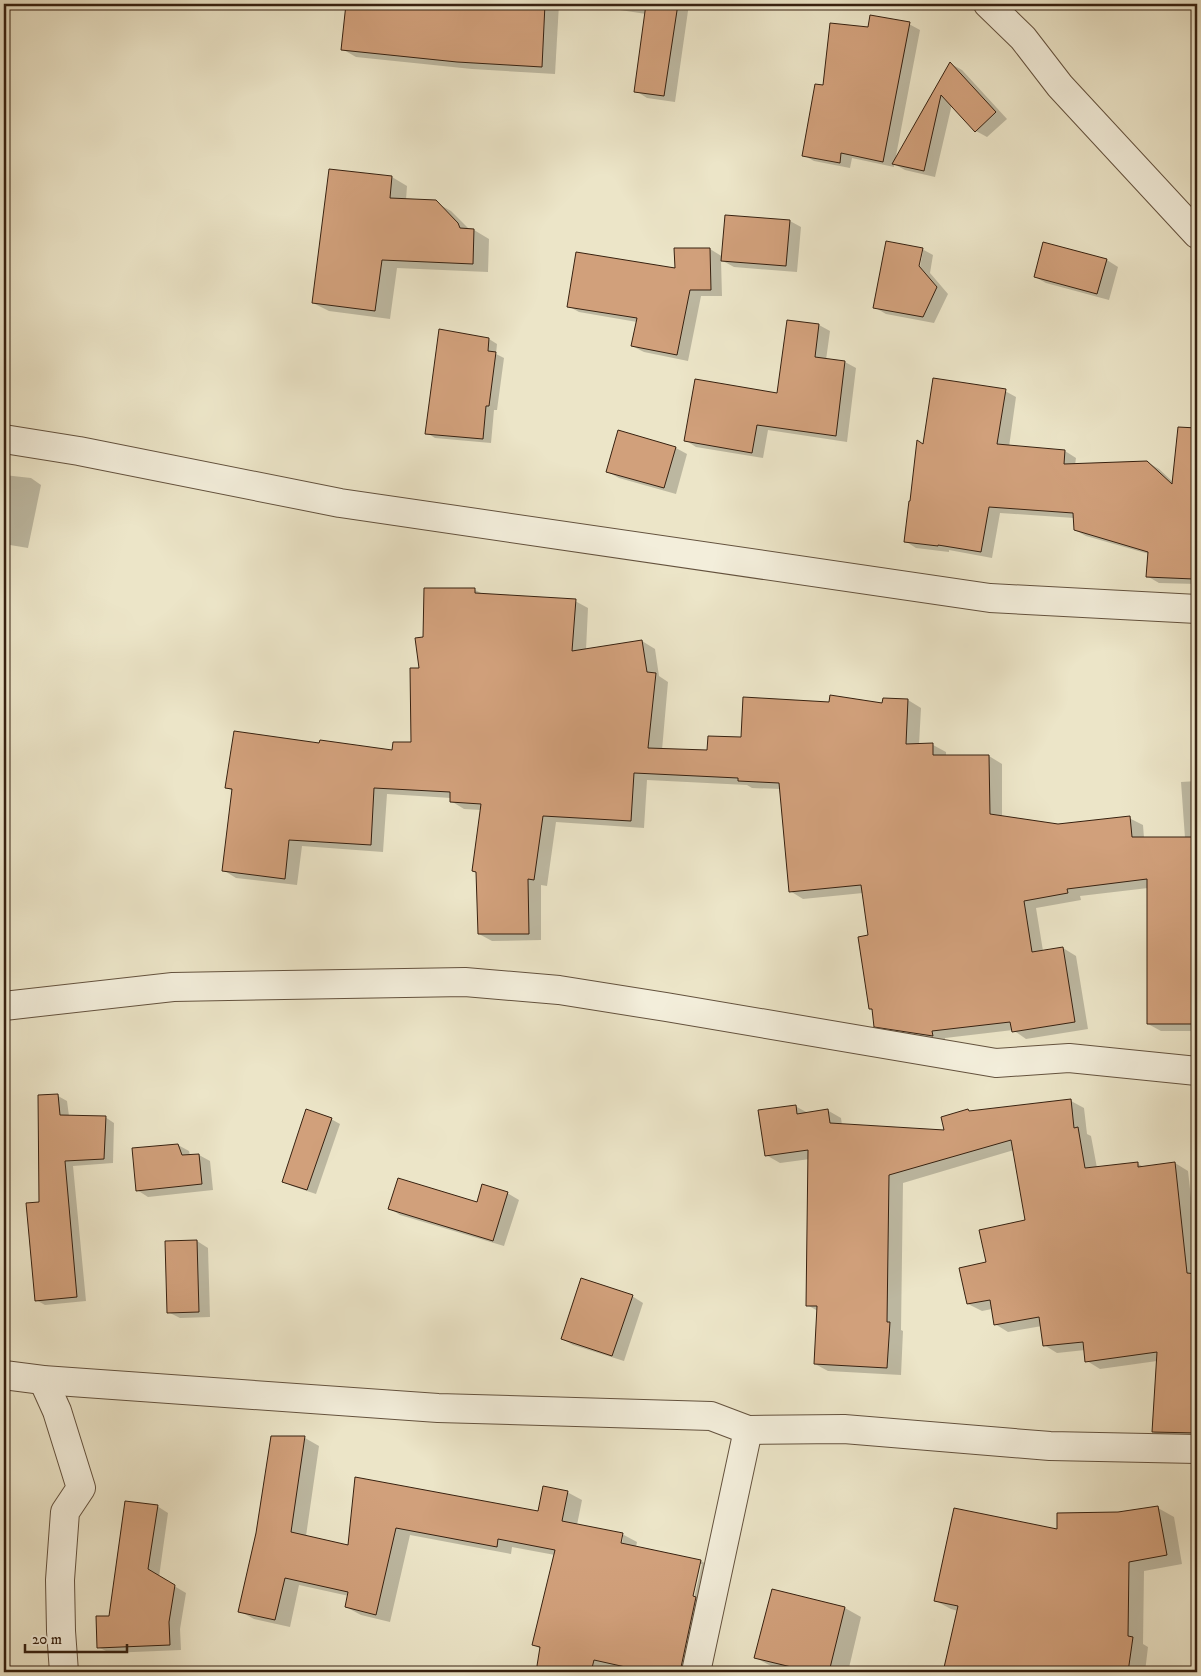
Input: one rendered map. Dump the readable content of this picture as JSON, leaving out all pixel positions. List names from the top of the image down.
{
  "scale_bar": "20 m"
}
